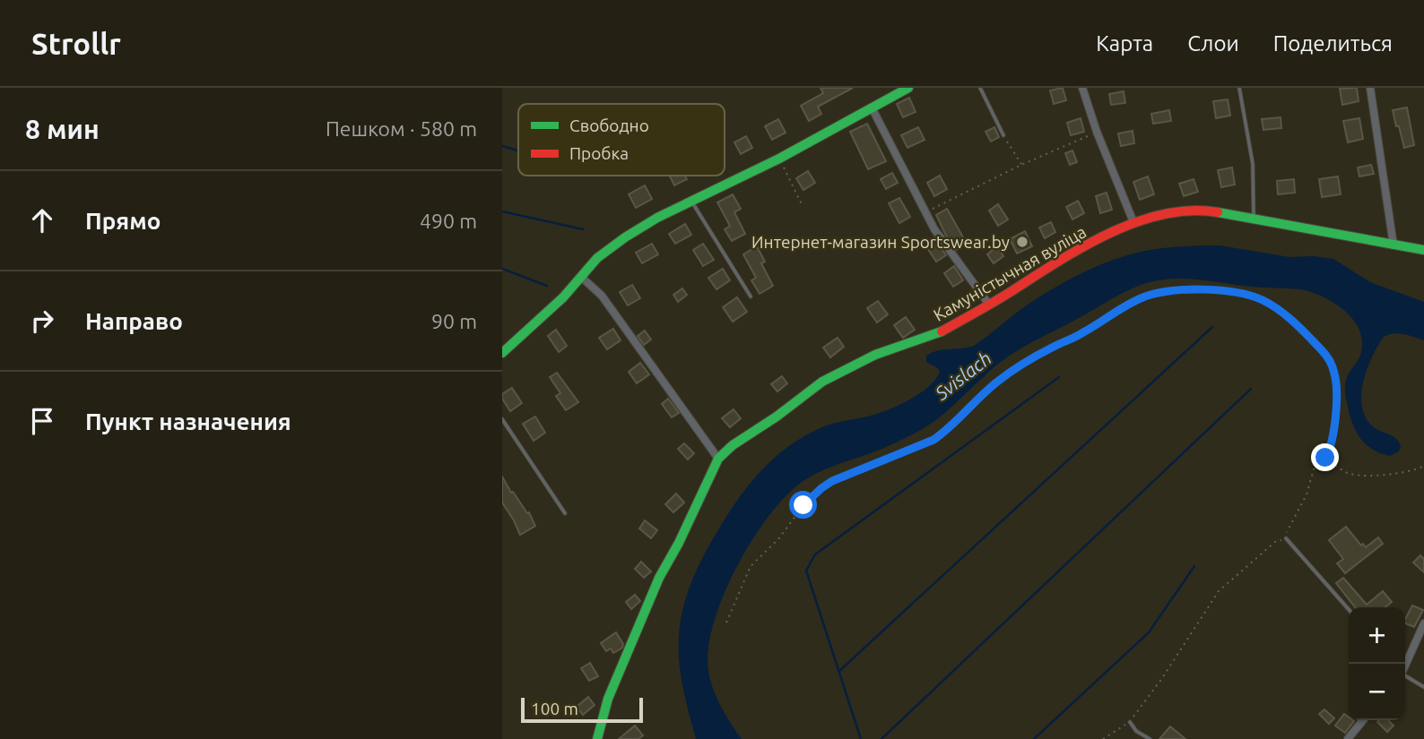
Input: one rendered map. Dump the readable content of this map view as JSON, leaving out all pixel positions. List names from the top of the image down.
{
  "streets": {
    "street": ["Камуністычная вуліца"]
  },
  "water": ["Svislach"],
  "places": ["Интернет-магазин Sportswear.by"],
  "legend": ["Свободно", "Пробка"],
  "scale_bar": "100 m",
  "page": {
    "header": "Strollr",
    "nav": ["Карта", "Слои", "Поделиться"],
    "heading": ["8 мин", "Пешком · 580 m"],
    "list": [
      ["Прямо", "490 m"],
      ["Направо", "90 m"],
      "Пункт назначения"
    ],
    "map_buttons": ["+", "−"],
    "scale": "100 m"
  }
}
